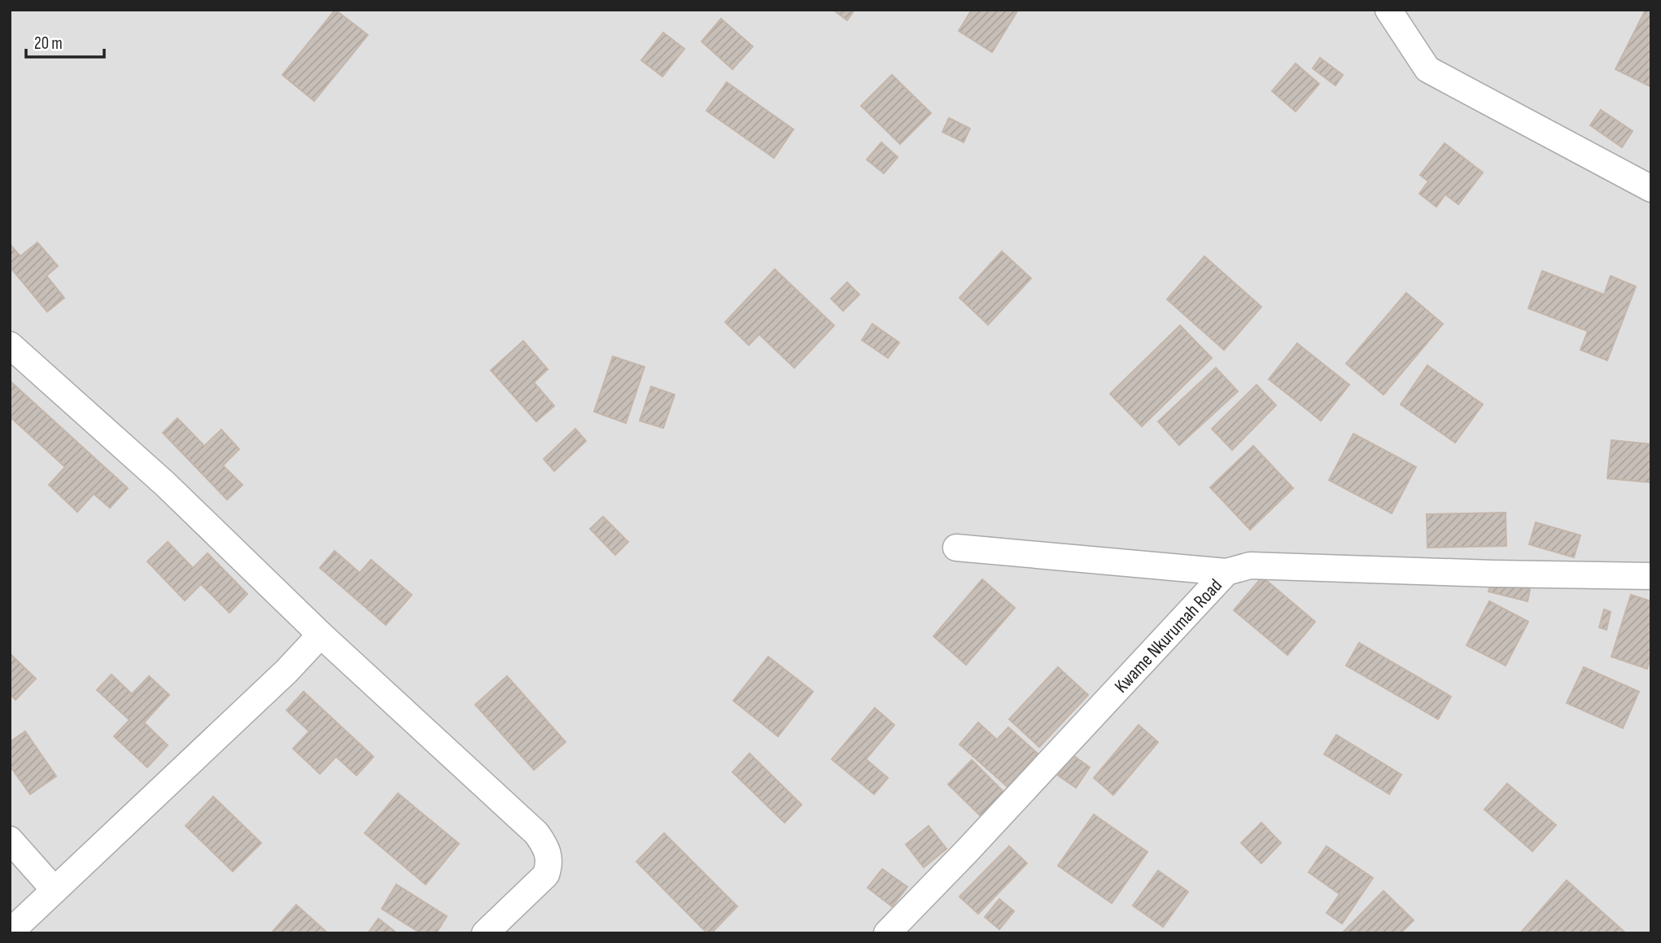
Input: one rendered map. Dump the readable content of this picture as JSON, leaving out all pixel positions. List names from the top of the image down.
{
  "streets": {
    "street": ["Kwame Nkurumah Road"]
  },
  "scale_bar": "20 m"
}
